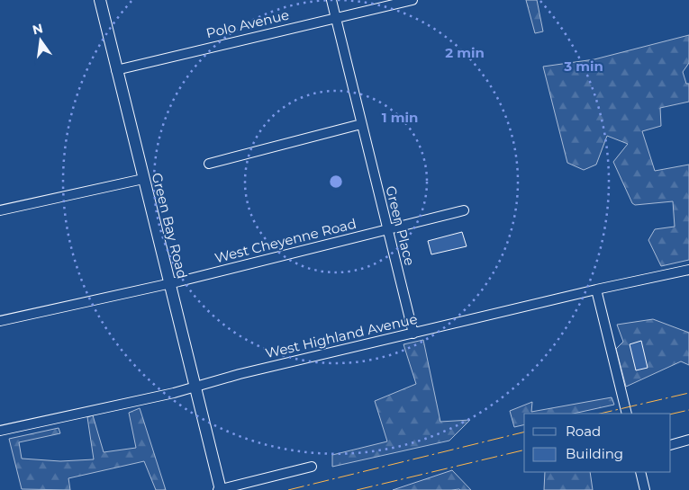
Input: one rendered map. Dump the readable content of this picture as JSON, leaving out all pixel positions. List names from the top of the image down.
{
  "streets": {
    "main road": ["Green Bay Road"],
    "street": [
      "Polo Avenue",
      "Green Place",
      "West Cheyenne Road",
      "West Highland Avenue"
    ]
  },
  "crossings": [
    ["Polo Avenue", "Green Bay Road"],
    ["Polo Avenue", "Green Place"],
    ["Green Bay Road", "West Cheyenne Road"],
    ["Green Bay Road", "West Highland Avenue"],
    ["Green Place", "West Cheyenne Road"],
    ["Green Place", "West Highland Avenue"]
  ],
  "legend": ["Road", "Building"],
  "north": "top",
  "rings": ["2 min", "3 min", "1 min"]
}
